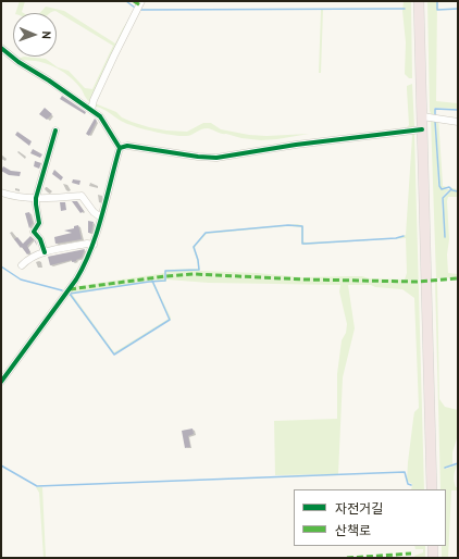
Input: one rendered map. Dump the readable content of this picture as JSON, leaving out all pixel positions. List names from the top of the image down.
{
  "legend": ["자전거길", "산책로"],
  "north": "right"
}
